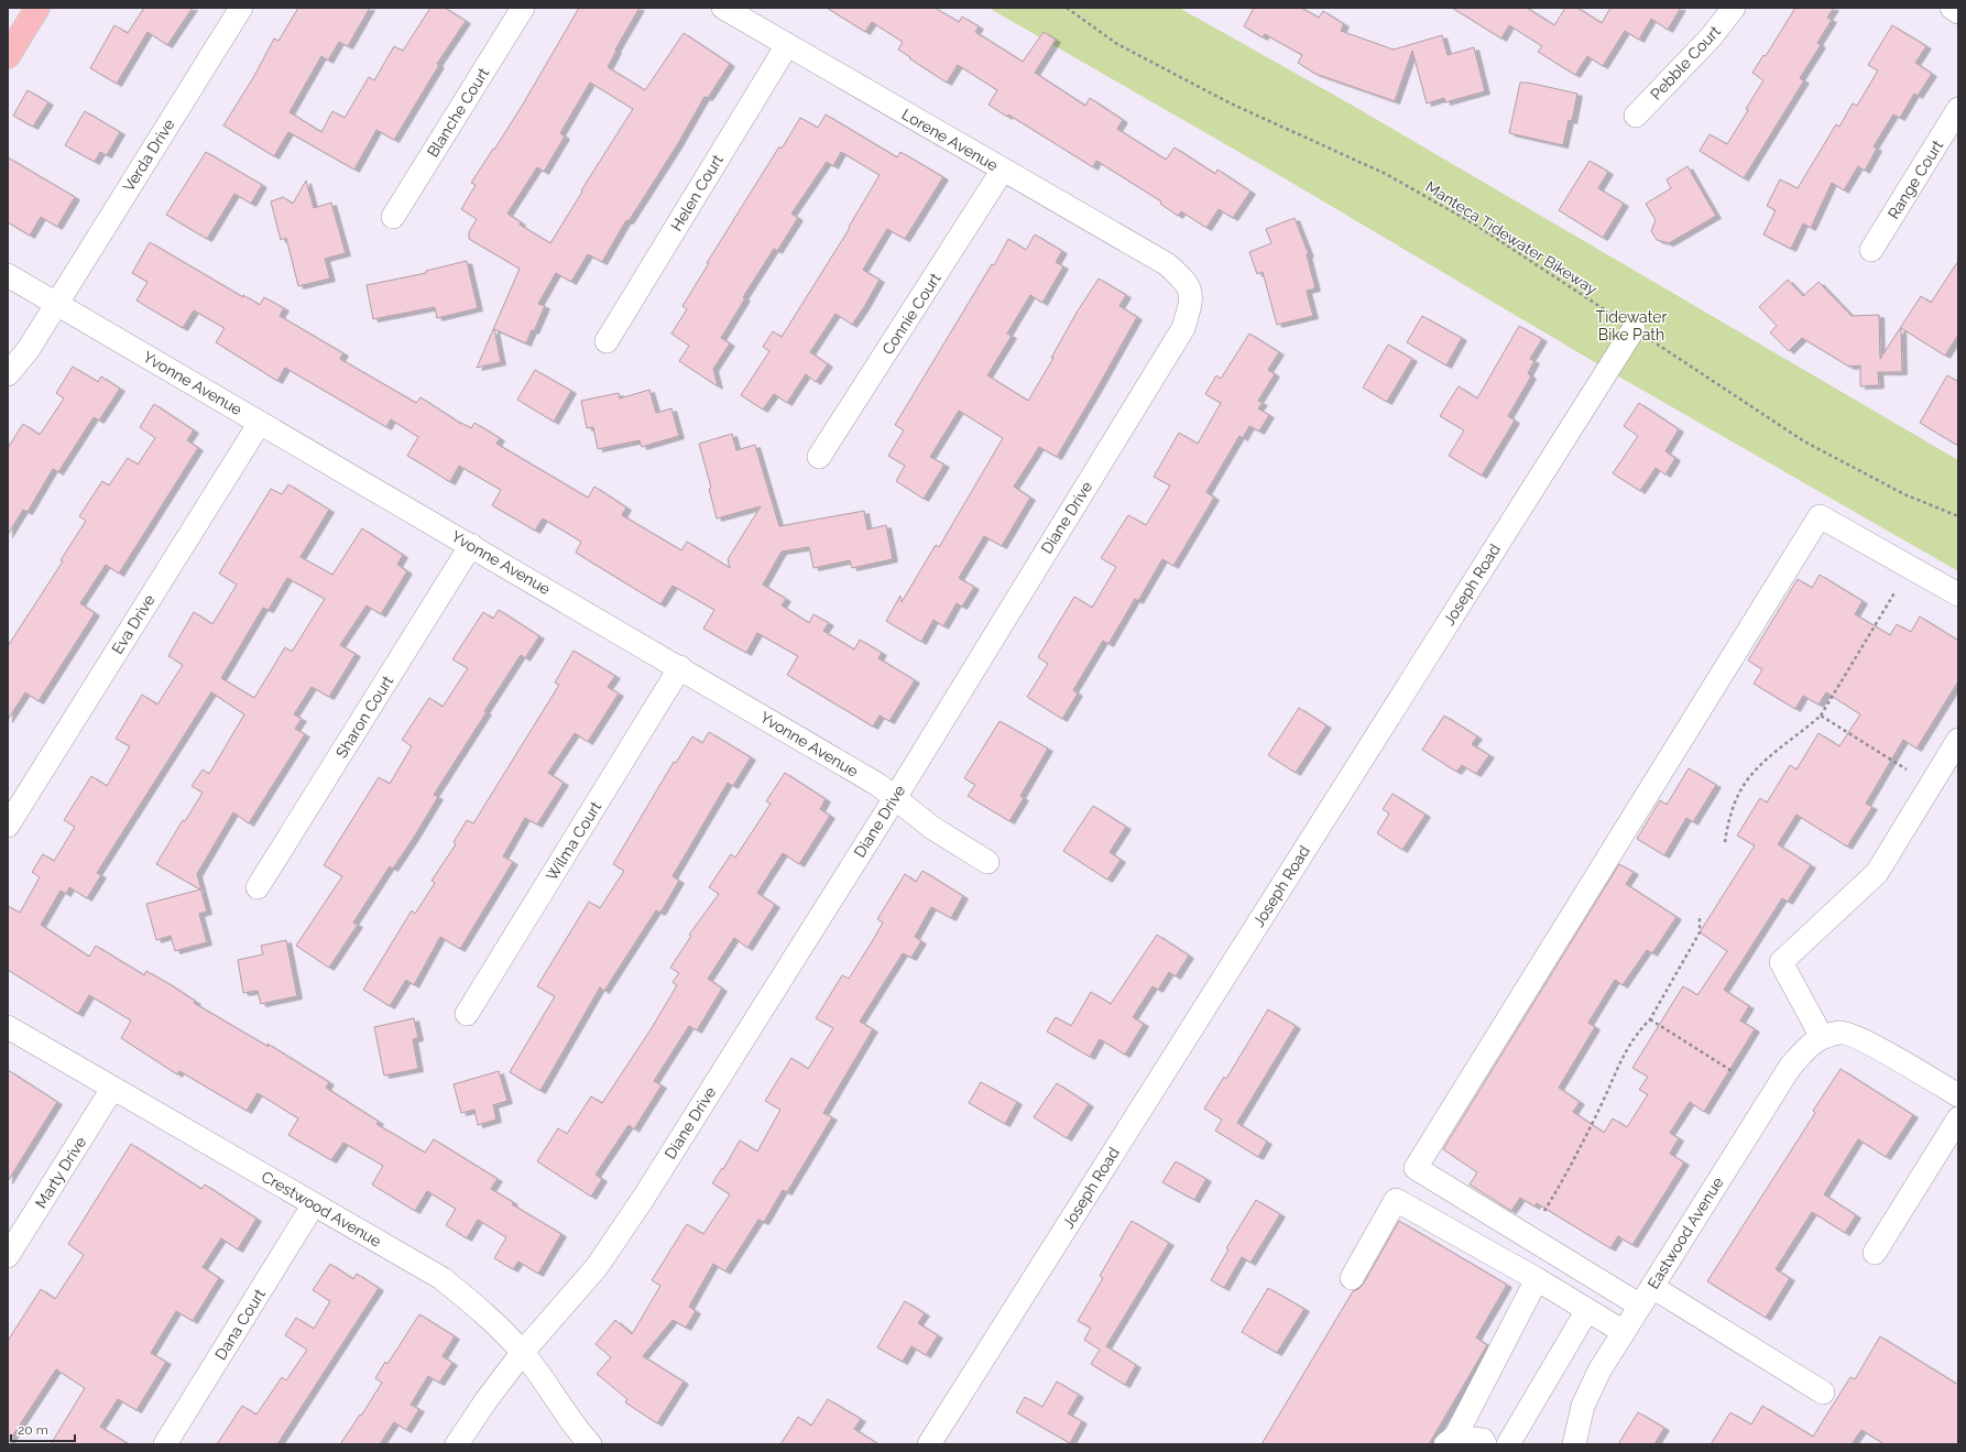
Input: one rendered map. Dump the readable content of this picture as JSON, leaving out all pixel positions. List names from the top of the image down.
{
  "streets": {
    "street": [
      "Pebble Court",
      "Blanche Court",
      "Lorene Avenue",
      "Verda Drive",
      "Range Court",
      "Helen Court",
      "Connie Court",
      "Yvonne Avenue",
      "Diane Drive",
      "Joseph Road",
      "Eva Drive",
      "Sharon Court",
      "Wilma Court",
      "Marty Drive",
      "Crestwood Avenue",
      "Eastwood Avenue",
      "Dana Court"
    ],
    "path": ["Manteca Tidewater Bikeway"]
  },
  "crossings": [
    ["Lorene Avenue", "Helen Court"],
    ["Lorene Avenue", "Connie Court"],
    ["Lorene Avenue", "Diane Drive"],
    ["Verda Drive", "Yvonne Avenue"],
    ["Manteca Tidewater Bikeway", "Joseph Road"],
    ["Yvonne Avenue", "Diane Drive"],
    ["Yvonne Avenue", "Eva Drive"],
    ["Yvonne Avenue", "Sharon Court"],
    ["Yvonne Avenue", "Wilma Court"],
    ["Diane Drive", "Crestwood Avenue"],
    ["Marty Drive", "Crestwood Avenue"],
    ["Crestwood Avenue", "Dana Court"]
  ],
  "parks": ["Tidewater Bike Path"],
  "scale_bar": "20 m"
}
